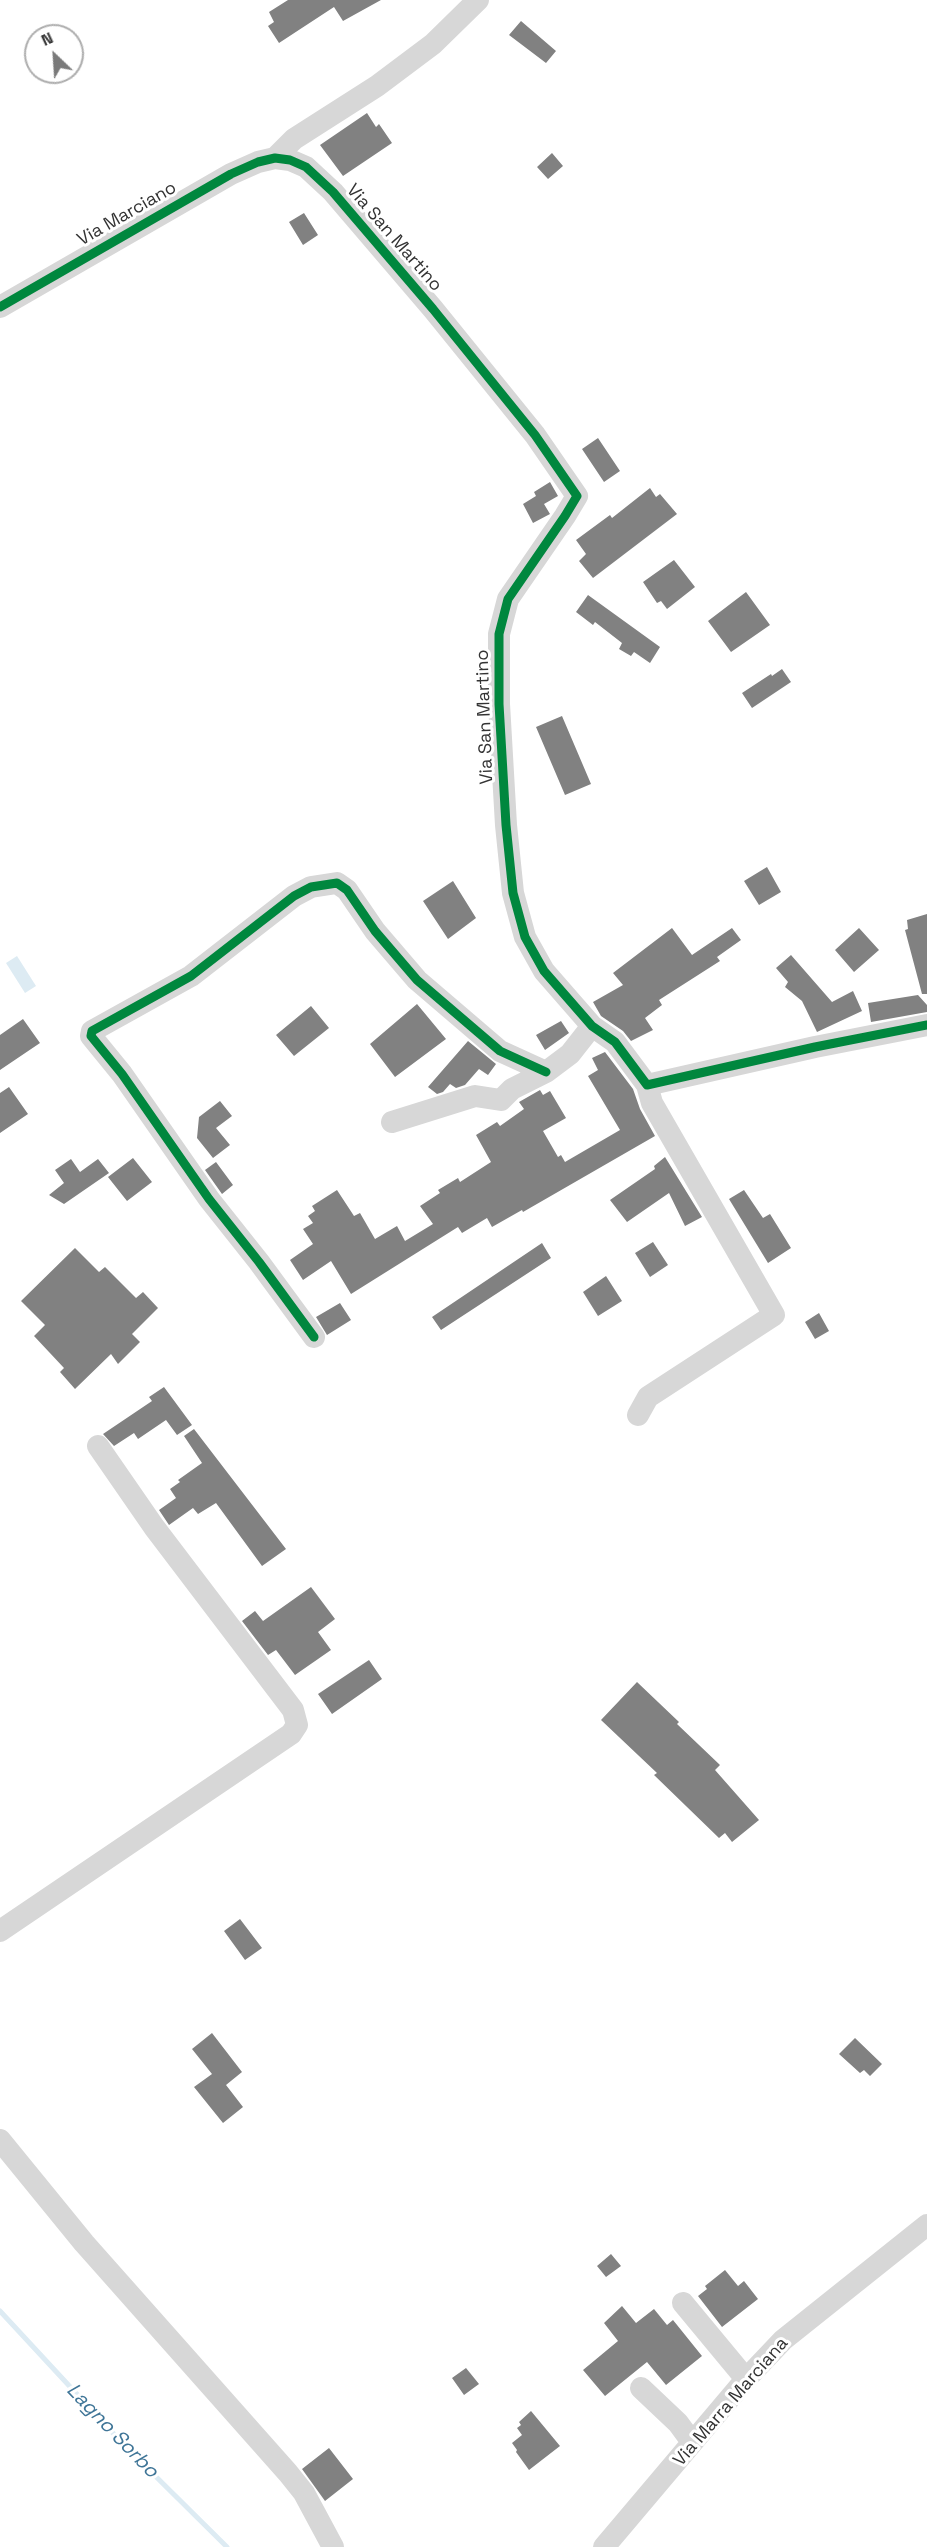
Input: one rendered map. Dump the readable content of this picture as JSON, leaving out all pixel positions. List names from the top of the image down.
{
  "streets": {
    "street": ["Via Marciano", "Via San Martino", "Via Marra Marciana"]
  },
  "crossings": [
    ["Via Marciano", "Via San Martino"]
  ],
  "water": ["Lagno Sorbo"],
  "north": "top left"
}
